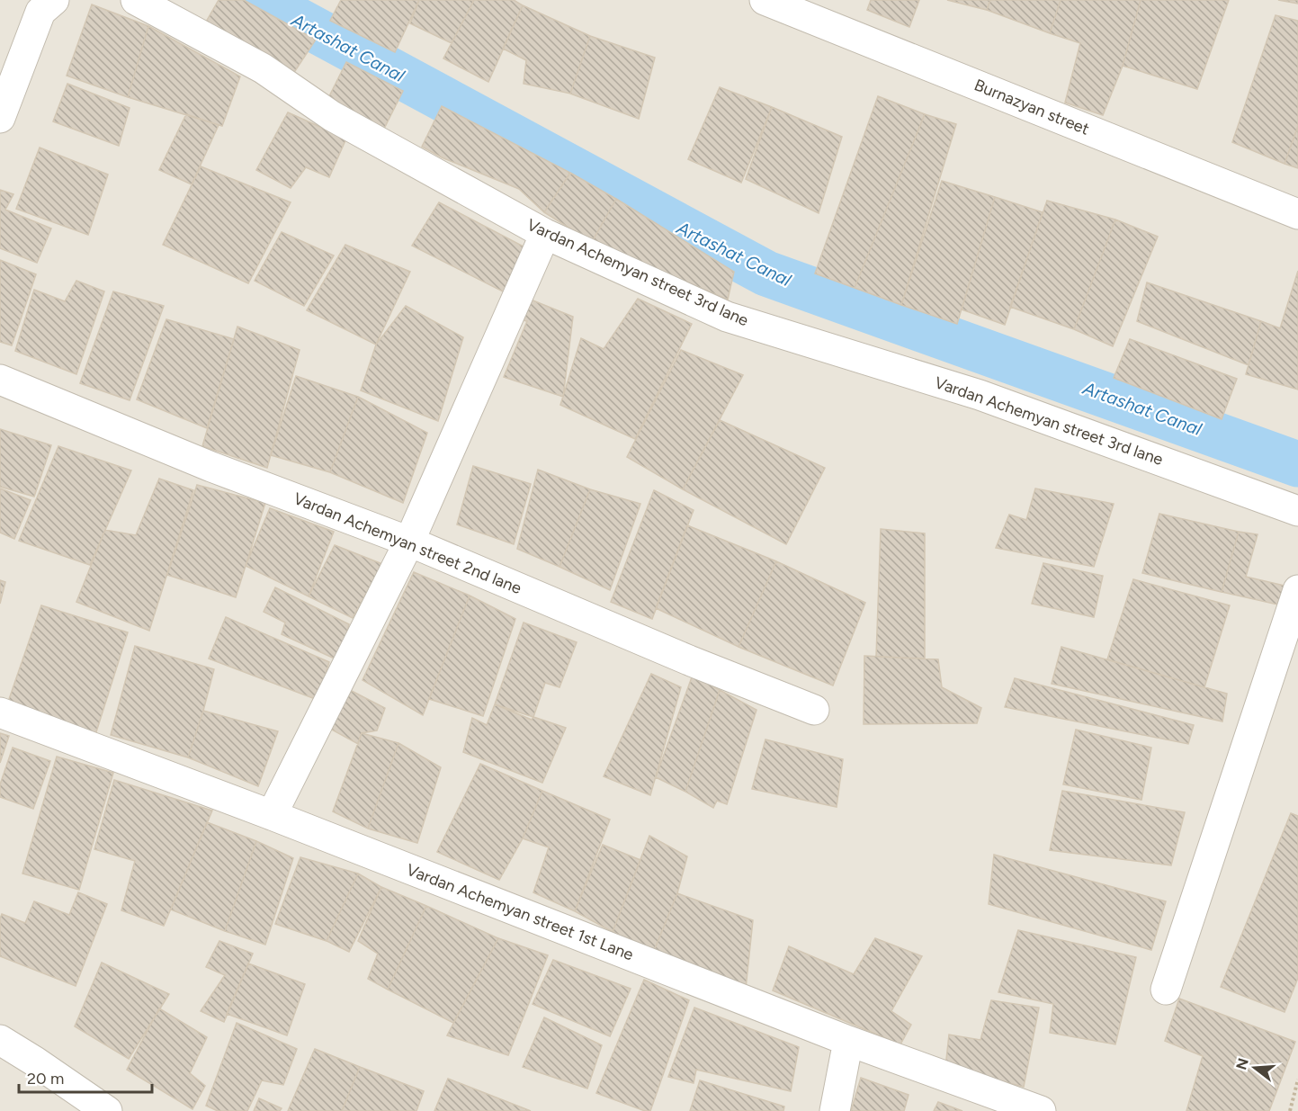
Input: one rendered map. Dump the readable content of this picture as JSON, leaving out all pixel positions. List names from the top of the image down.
{
  "streets": {
    "street": [
      "Burnazyan street",
      "Vardan Achemyan street 3rd lane",
      "Vardan Achemyan street 2nd lane",
      "Vardan Achemyan street 1st Lane"
    ]
  },
  "water": ["Artashat Canal"],
  "scale_bar": "20 m",
  "north": "left"
}
